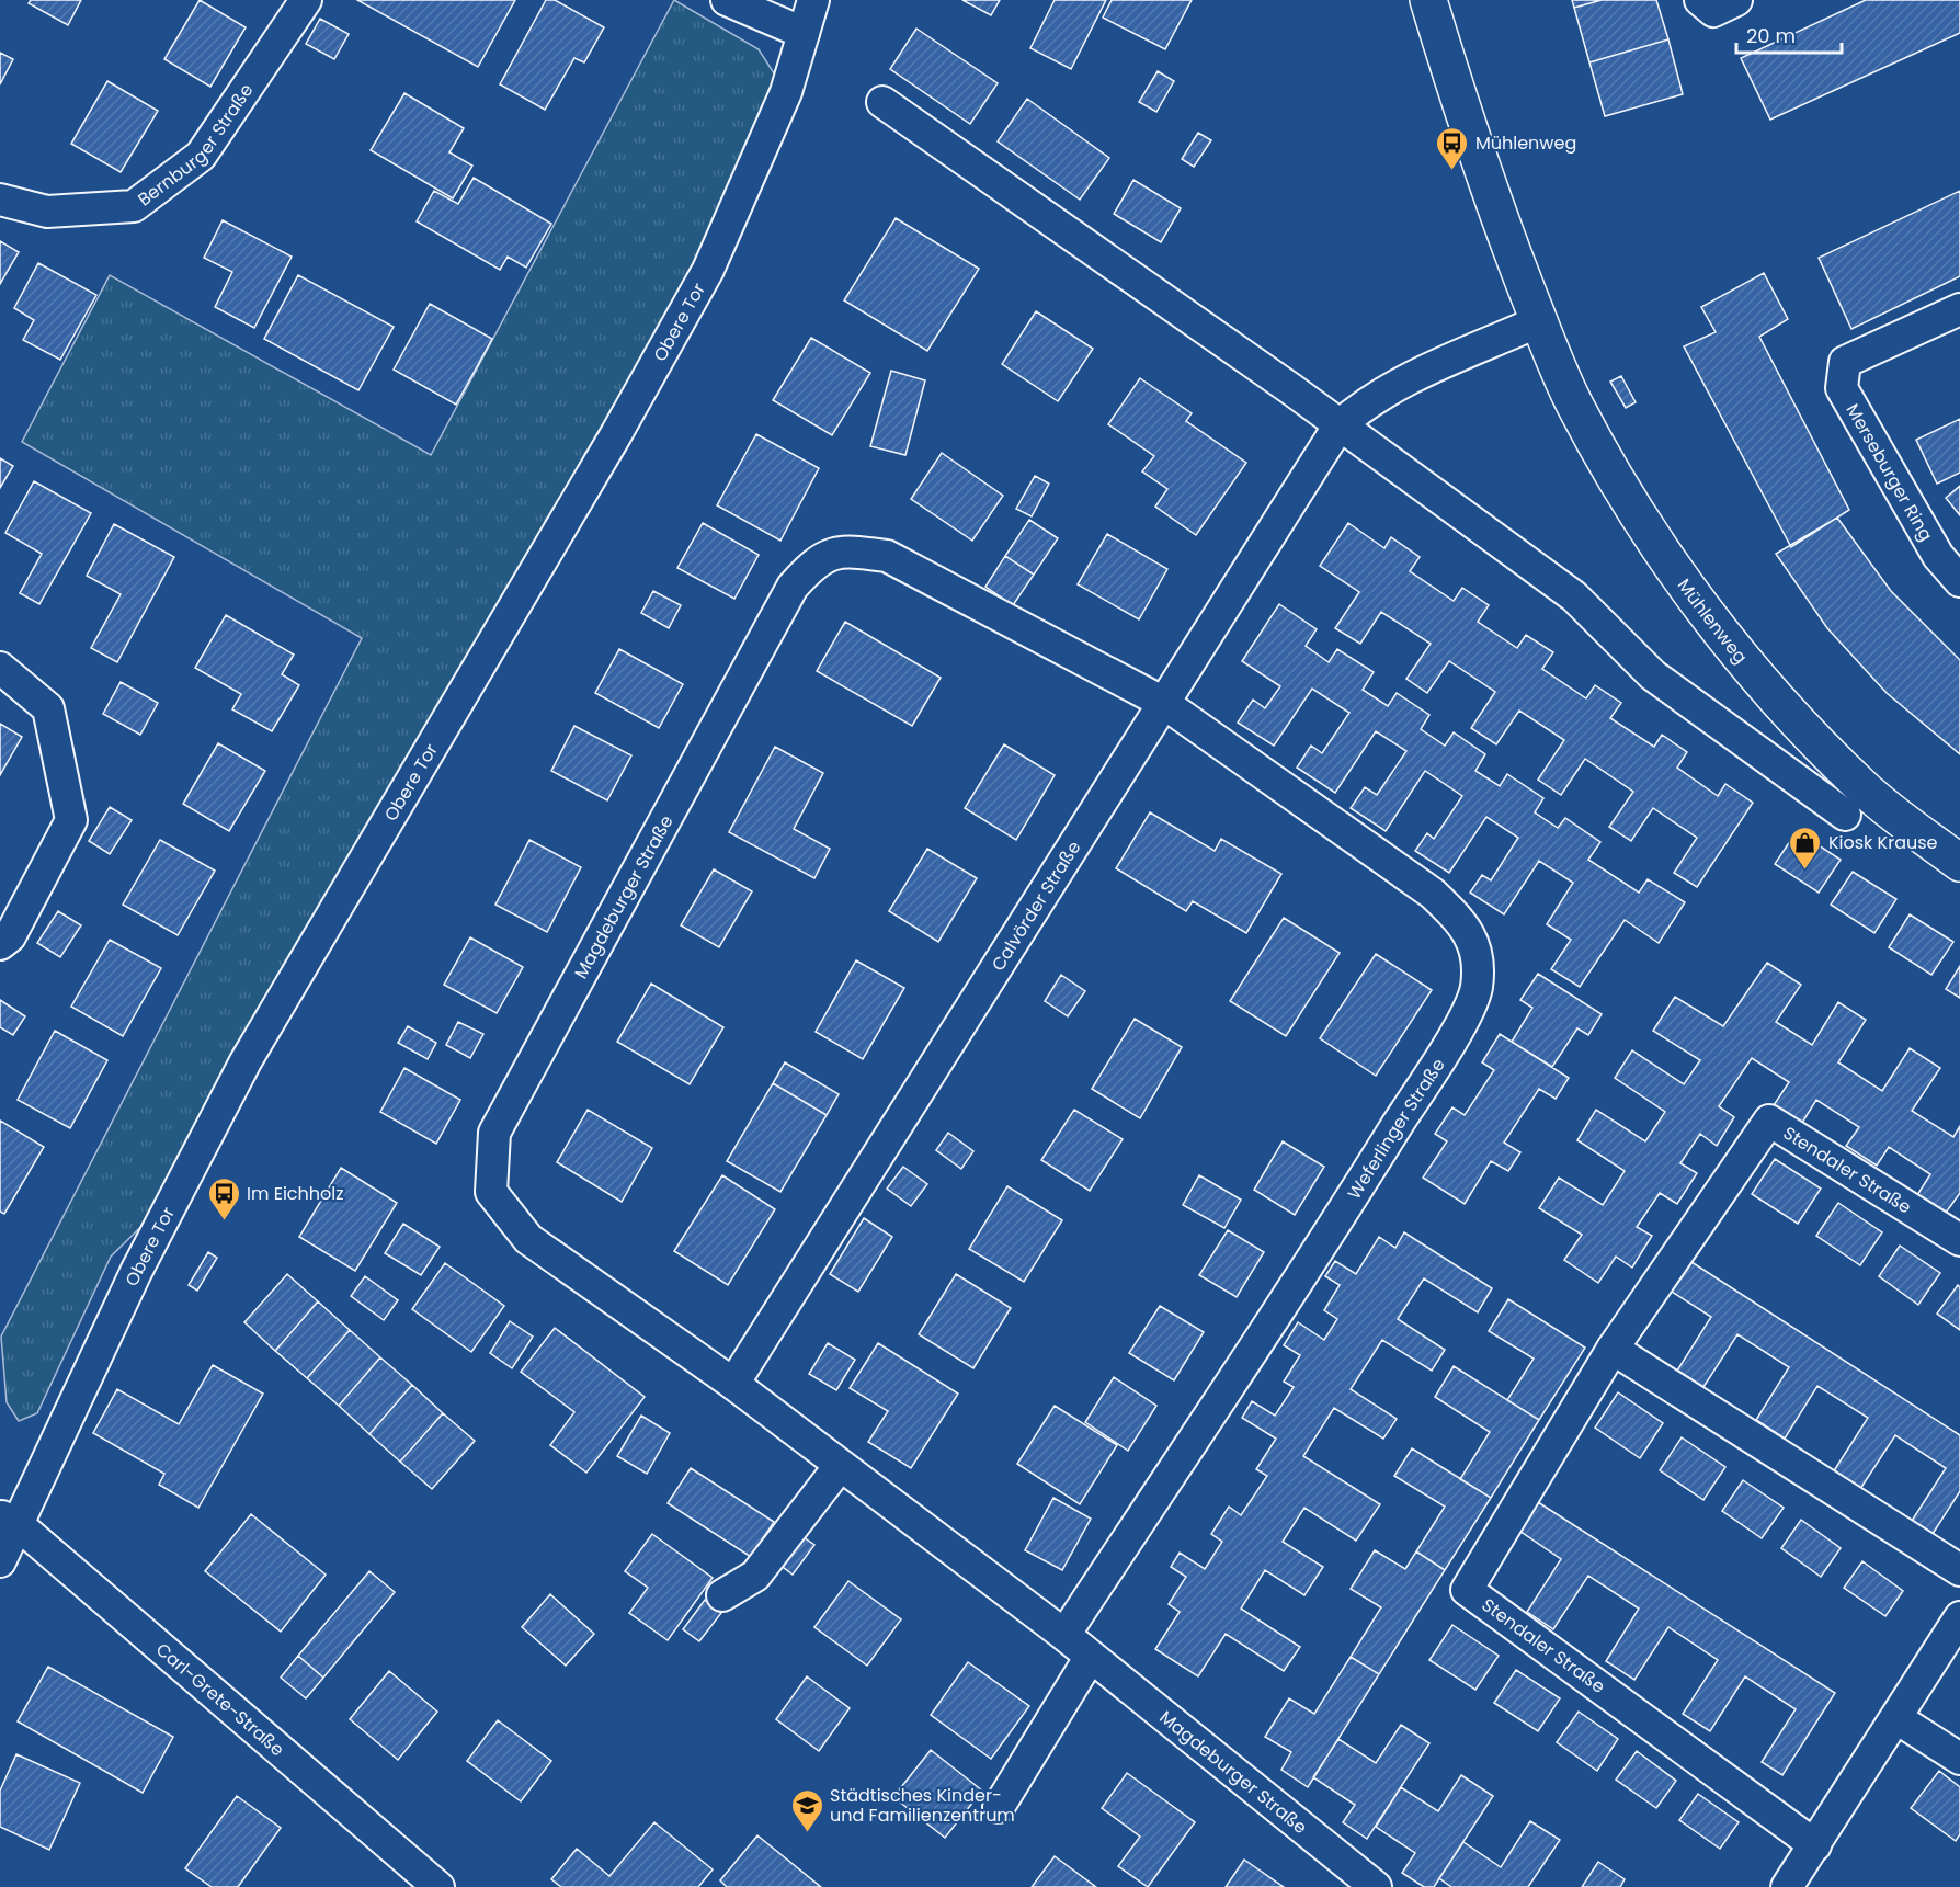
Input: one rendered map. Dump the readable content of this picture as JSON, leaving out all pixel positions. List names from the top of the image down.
{
  "streets": {
    "street": [
      "Bernburger Straße",
      "Obere Tor",
      "Merseburger Ring",
      "Mühlenweg",
      "Magdeburger Straße",
      "Calvörder Straße",
      "Weferlinger Straße",
      "Stendaler Straße",
      "Carl-Grete-Straße"
    ]
  },
  "crossings": [
    ["Obere Tor", "Carl-Grete-Straße"],
    ["Magdeburger Straße", "Calvörder Straße"],
    ["Magdeburger Straße", "Weferlinger Straße"],
    ["Calvörder Straße", "Weferlinger Straße"]
  ],
  "places": {
    "bus stop": ["Mühlenweg", "Im Eichholz"],
    "shop": ["Kiosk Krause"],
    "school or university": ["Städtisches Kinder- und Familienzentrum"]
  },
  "scale_bar": "20 m"
}
